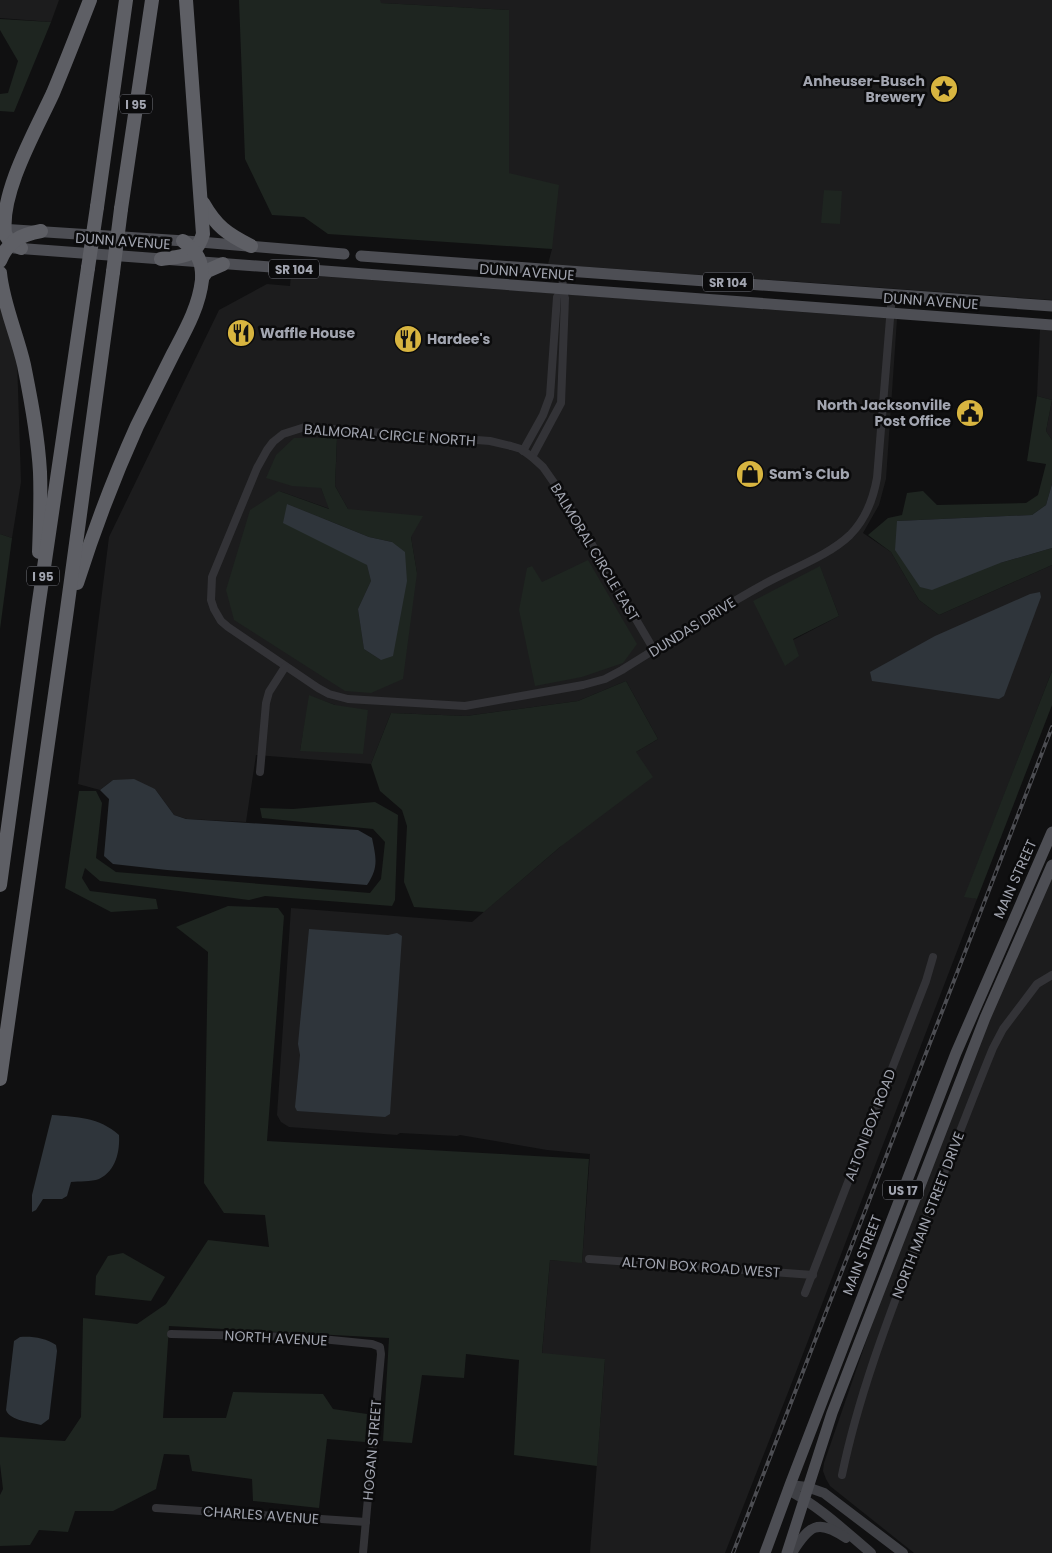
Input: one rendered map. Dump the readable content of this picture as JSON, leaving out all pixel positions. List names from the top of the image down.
{
  "streets": {
    "highway": ["I 95"],
    "main road": [
      "DUNN AVENUE",
      "SR 104",
      "MAIN STREET",
      "US 17"
    ],
    "street": [
      "BALMORAL CIRCLE NORTH",
      "BALMORAL CIRCLE EAST",
      "DUNDAS DRIVE",
      "ALTON BOX ROAD",
      "NORTH MAIN STREET DRIVE",
      "ALTON BOX ROAD WEST",
      "NORTH AVENUE",
      "HOGAN STREET",
      "CHARLES AVENUE"
    ]
  },
  "crossings": [
    ["DUNN AVENUE", "DUNDAS DRIVE"],
    ["BALMORAL CIRCLE NORTH", "BALMORAL CIRCLE EAST"],
    ["BALMORAL CIRCLE NORTH", "DUNDAS DRIVE"],
    ["BALMORAL CIRCLE EAST", "DUNDAS DRIVE"],
    ["ALTON BOX ROAD", "ALTON BOX ROAD WEST"],
    ["NORTH AVENUE", "HOGAN STREET"],
    ["HOGAN STREET", "CHARLES AVENUE"]
  ],
  "places": {
    "place": ["Anheuser-Busch Brewery"],
    "restaurant": ["Waffle House", "Hardee's"],
    "public building": ["North Jacksonville Post Office"],
    "shop": ["Sam's Club"]
  }
}
